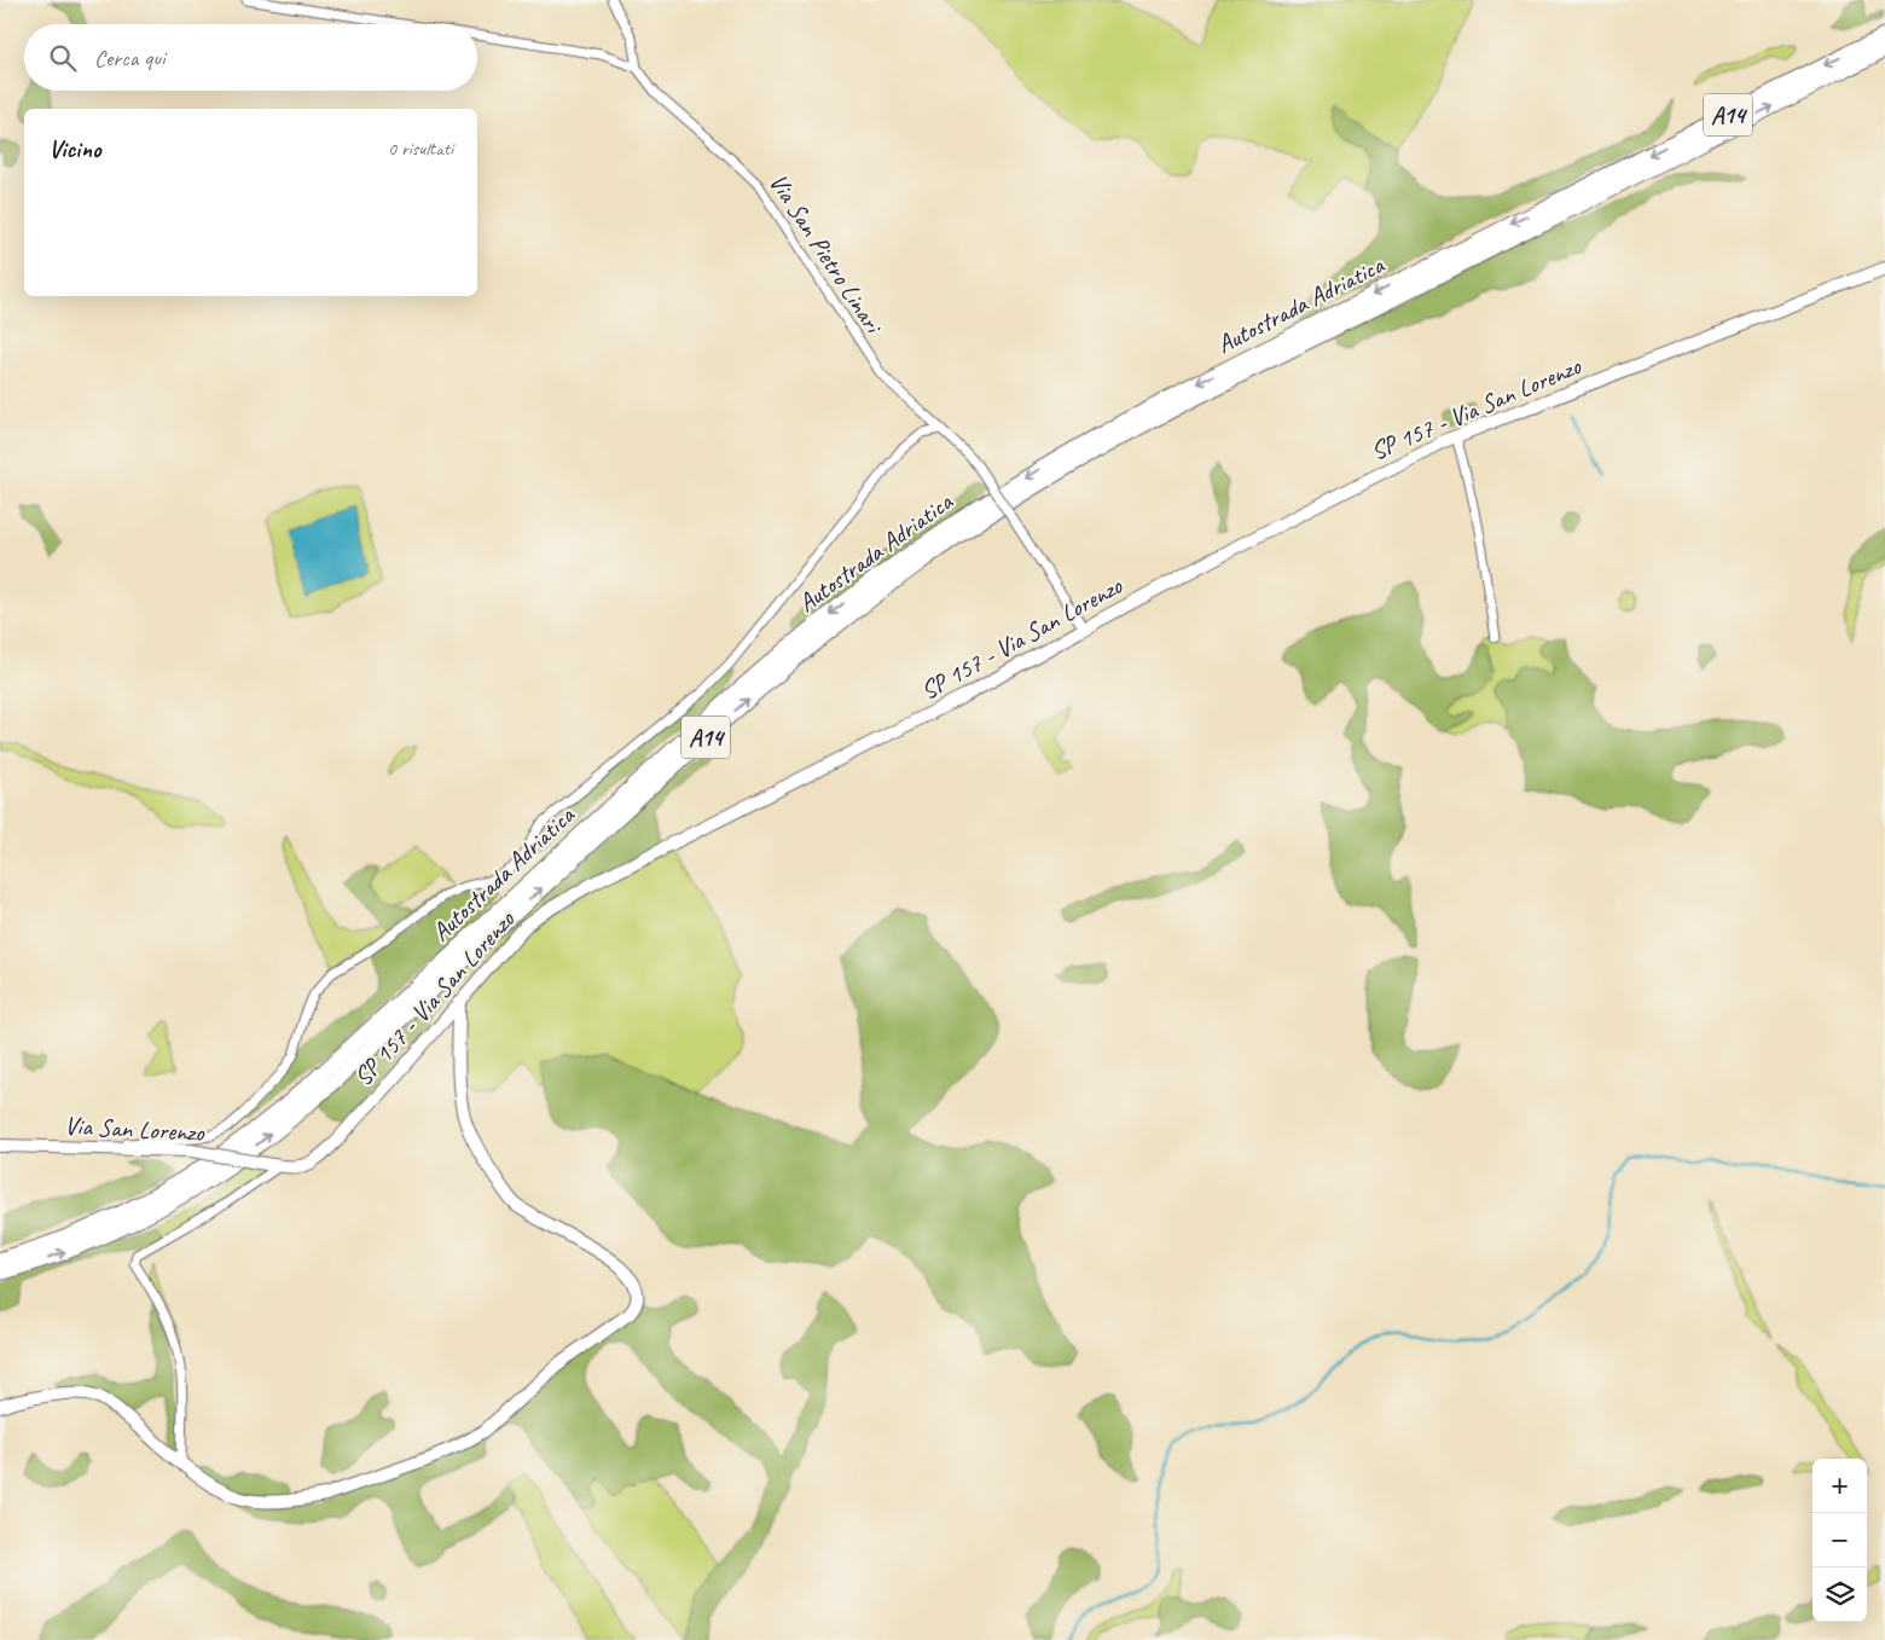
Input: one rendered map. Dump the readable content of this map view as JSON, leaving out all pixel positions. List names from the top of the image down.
{
  "streets": {
    "highway": ["A14", "Autostrada Adriatica"],
    "main road": ["SP 157 - Via San Lorenzo", "Via San Lorenzo"],
    "street": ["Via San Pietro Linari"]
  },
  "crossings": [
    ["Via San Pietro Linari", "SP 157 - Via San Lorenzo"],
    ["SP 157 - Via San Lorenzo", "Via San Lorenzo"]
  ],
  "page": {
    "search": "Cerca qui",
    "heading": ["Vicino", "0 risultati"],
    "map_buttons": ["+", "−"]
  }
}
